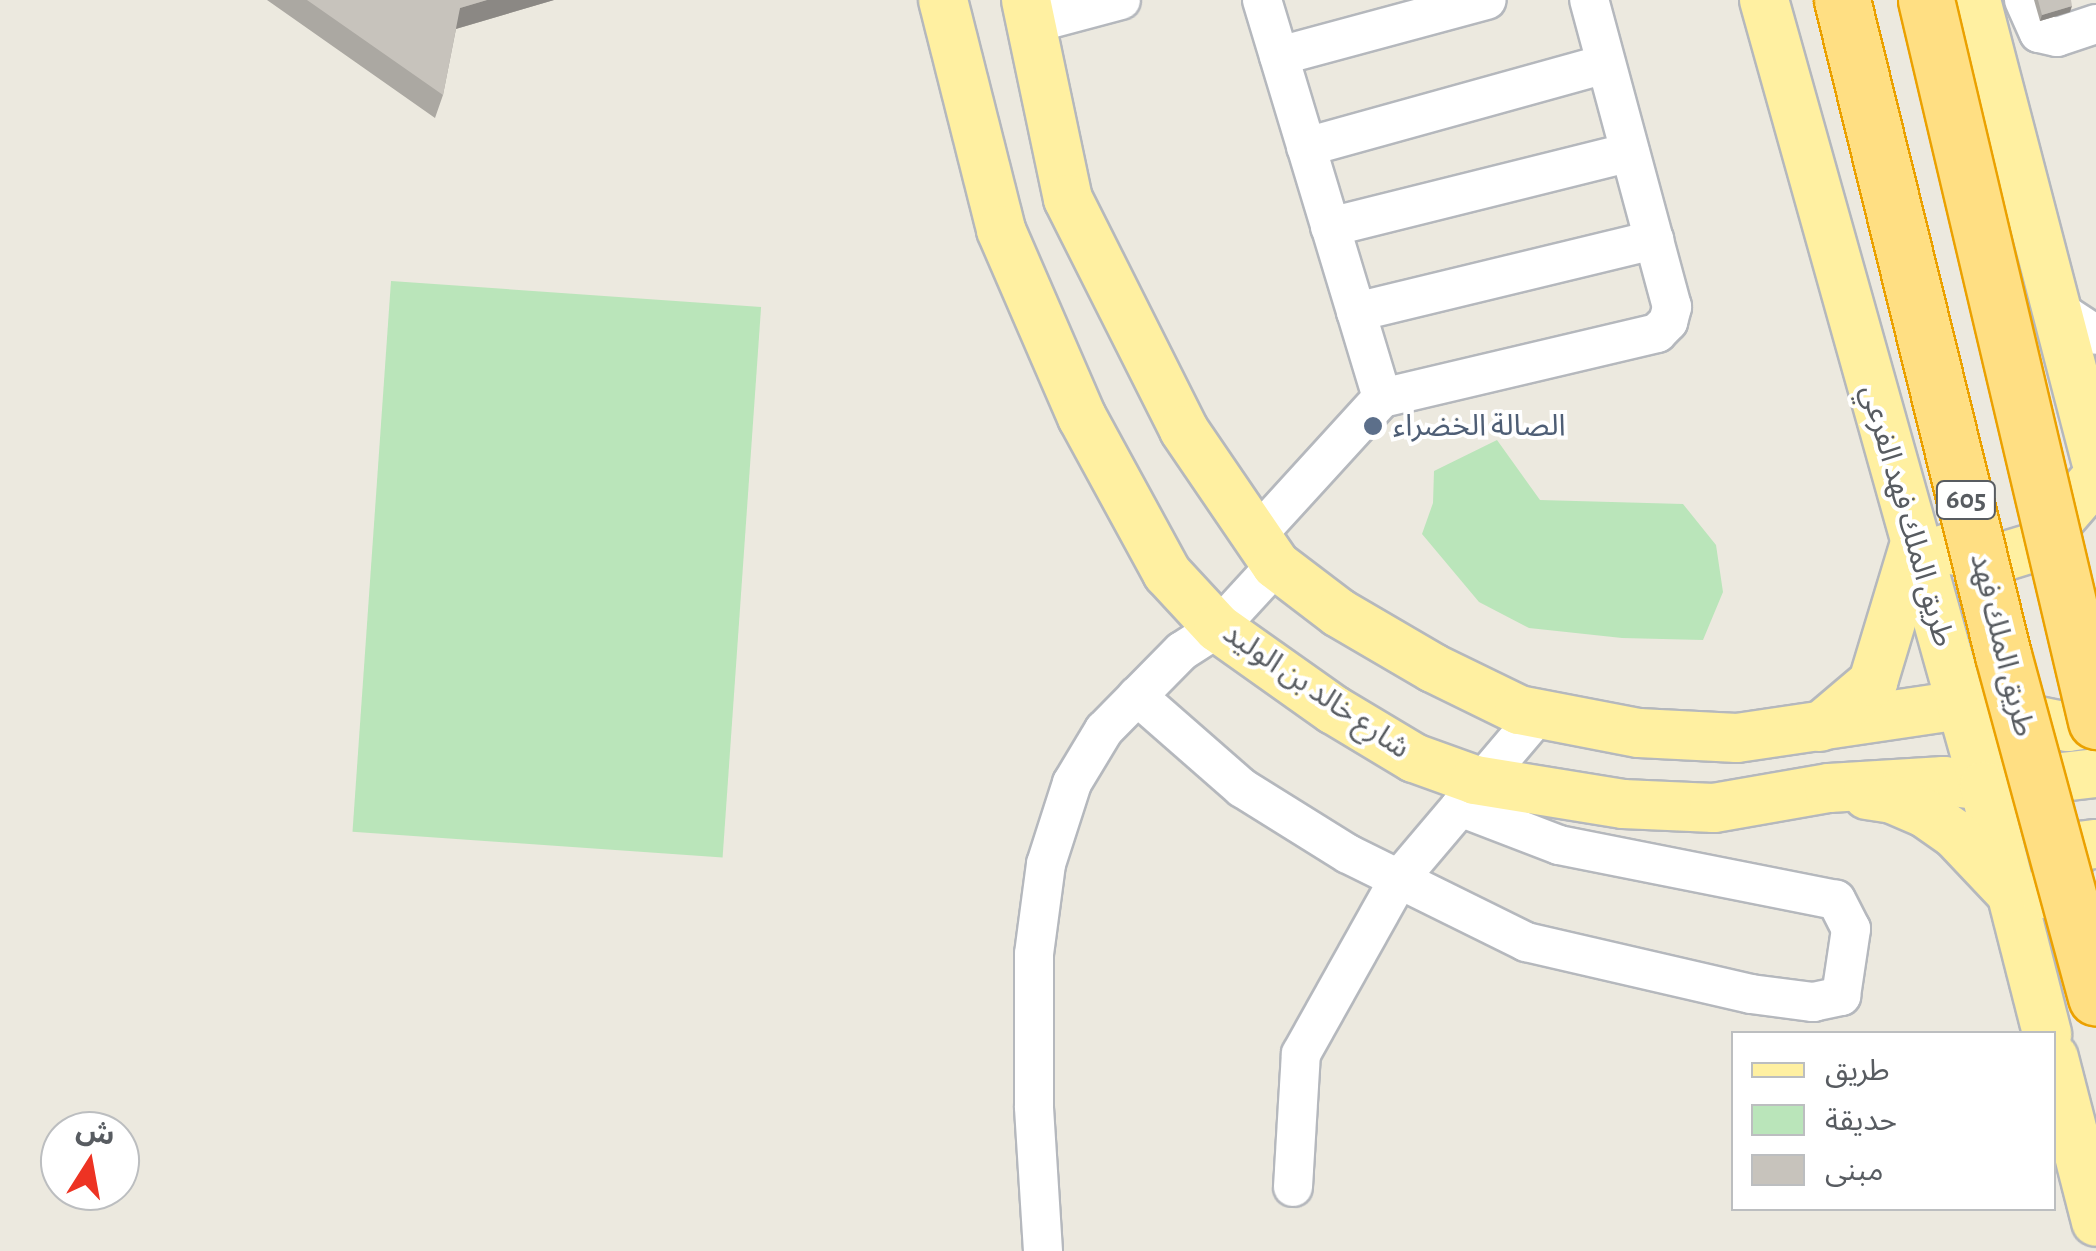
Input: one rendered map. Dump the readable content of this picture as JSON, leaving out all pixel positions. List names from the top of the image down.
{
  "streets": {
    "highway": ["605", "طريق الملك فهد"],
    "main road": ["طريق الملك فهد الفرعي", "شارع خالد بن الوليد"]
  },
  "crossings": [
    ["طريق الملك فهد الفرعي", "شارع خالد بن الوليد"]
  ],
  "places": ["الصالة الخضراء"],
  "legend": ["طريق", "حديقة", "مبنى"],
  "north": "top"
}
